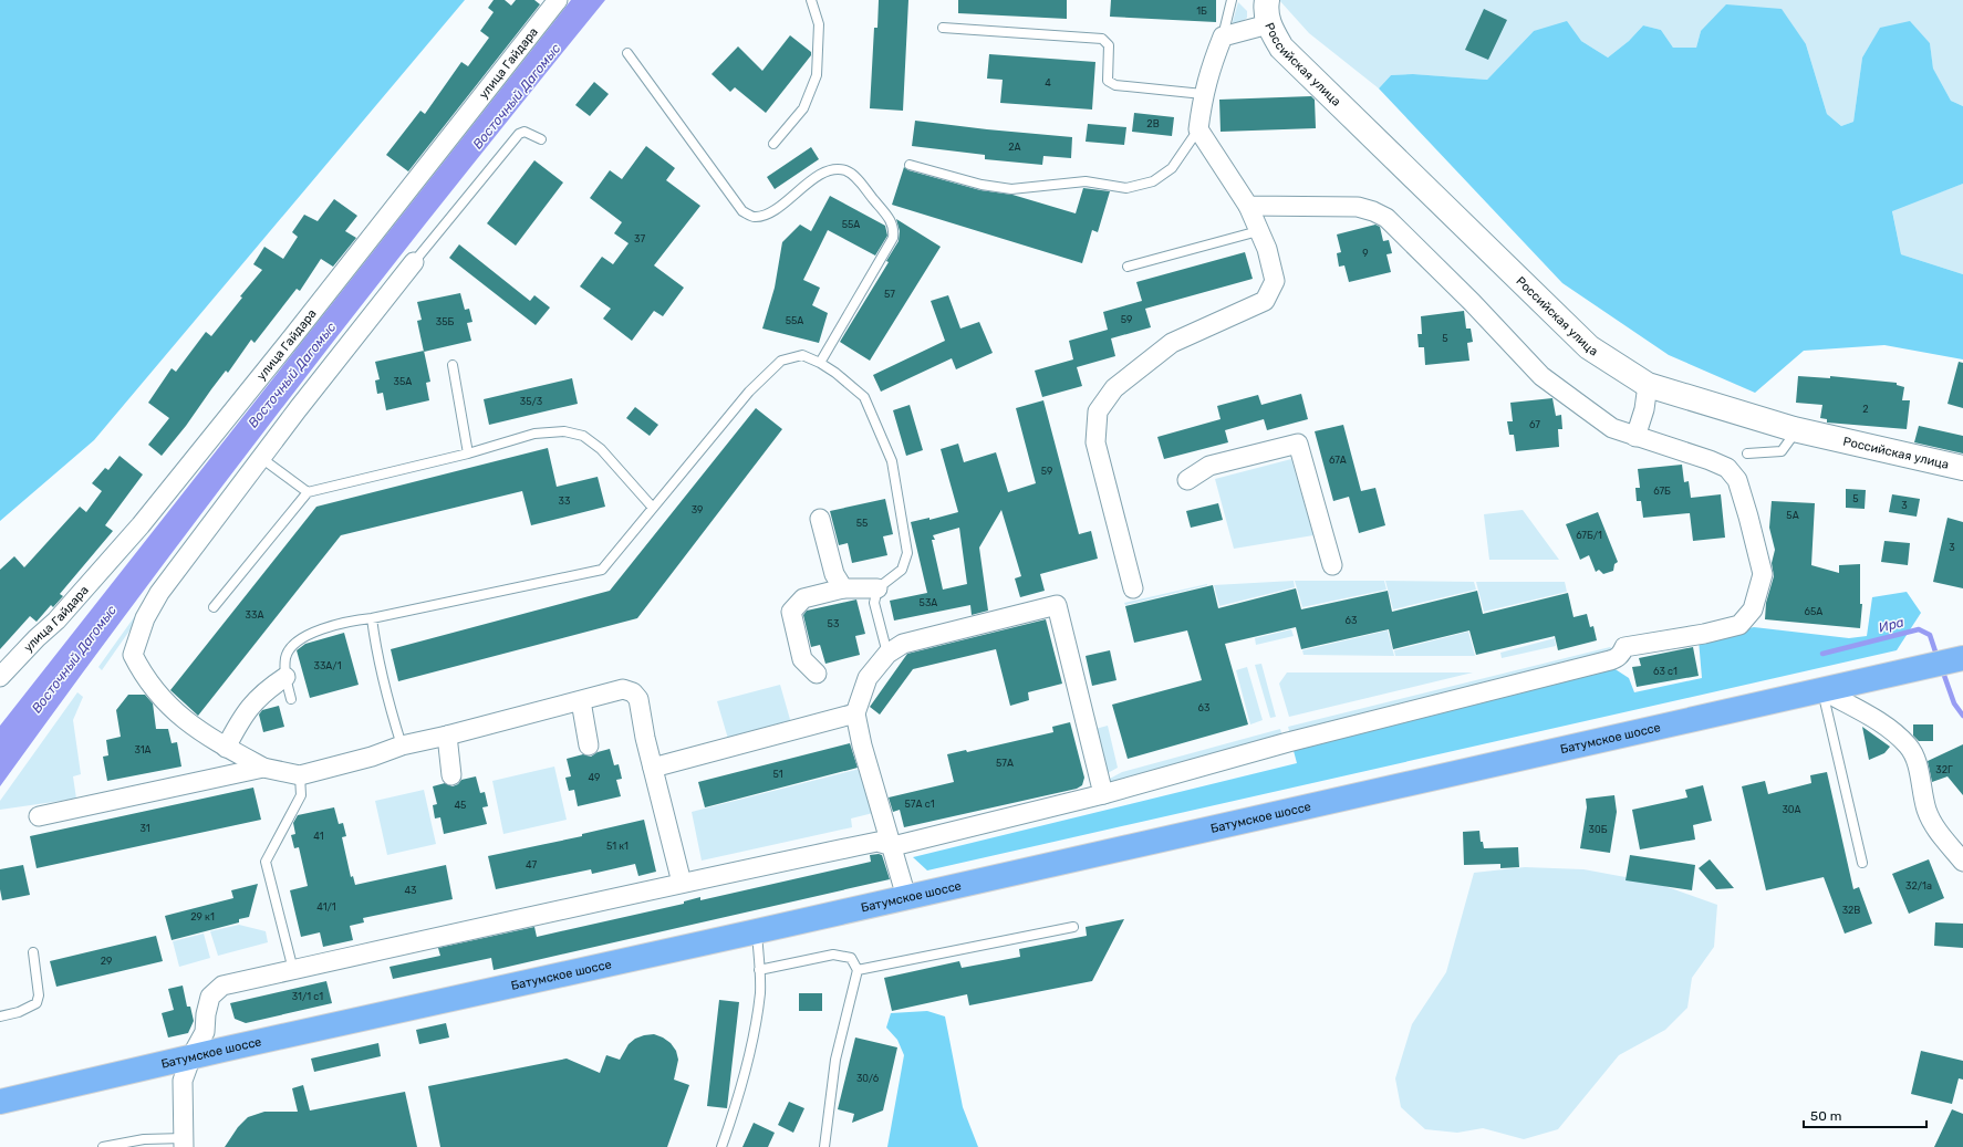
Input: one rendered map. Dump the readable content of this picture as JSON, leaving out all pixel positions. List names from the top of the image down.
{
  "streets": {
    "highway": ["Батумское шоссе"],
    "main road": ["Российская улица"],
    "street": ["улица Гайдара"]
  },
  "water": ["Восточный Дагомыс", "Ира"],
  "house_numbers": [
    "1Б",
    "4",
    "2В",
    "2А",
    "55А",
    "37",
    "9",
    "57",
    "59",
    "55А",
    "35Б",
    "5",
    "35А",
    "35/3",
    "2",
    "67",
    "67А",
    "59",
    "67Б",
    "5",
    "33",
    "3",
    "39",
    "5А",
    "55",
    "67Б/1",
    "3",
    "53А",
    "65А",
    "33А",
    "63",
    "53",
    "33А/1",
    "63 с1",
    "63",
    "31А",
    "57А",
    "32Г",
    "51",
    "49",
    "57А с1",
    "45",
    "30А",
    "31",
    "30Б",
    "41",
    "51 к1",
    "47",
    "32/1а",
    "43",
    "41/1",
    "32В",
    "29 к1",
    "29",
    "31/1 с1",
    "30/6"
  ],
  "scale_bar": "50 m"
}
